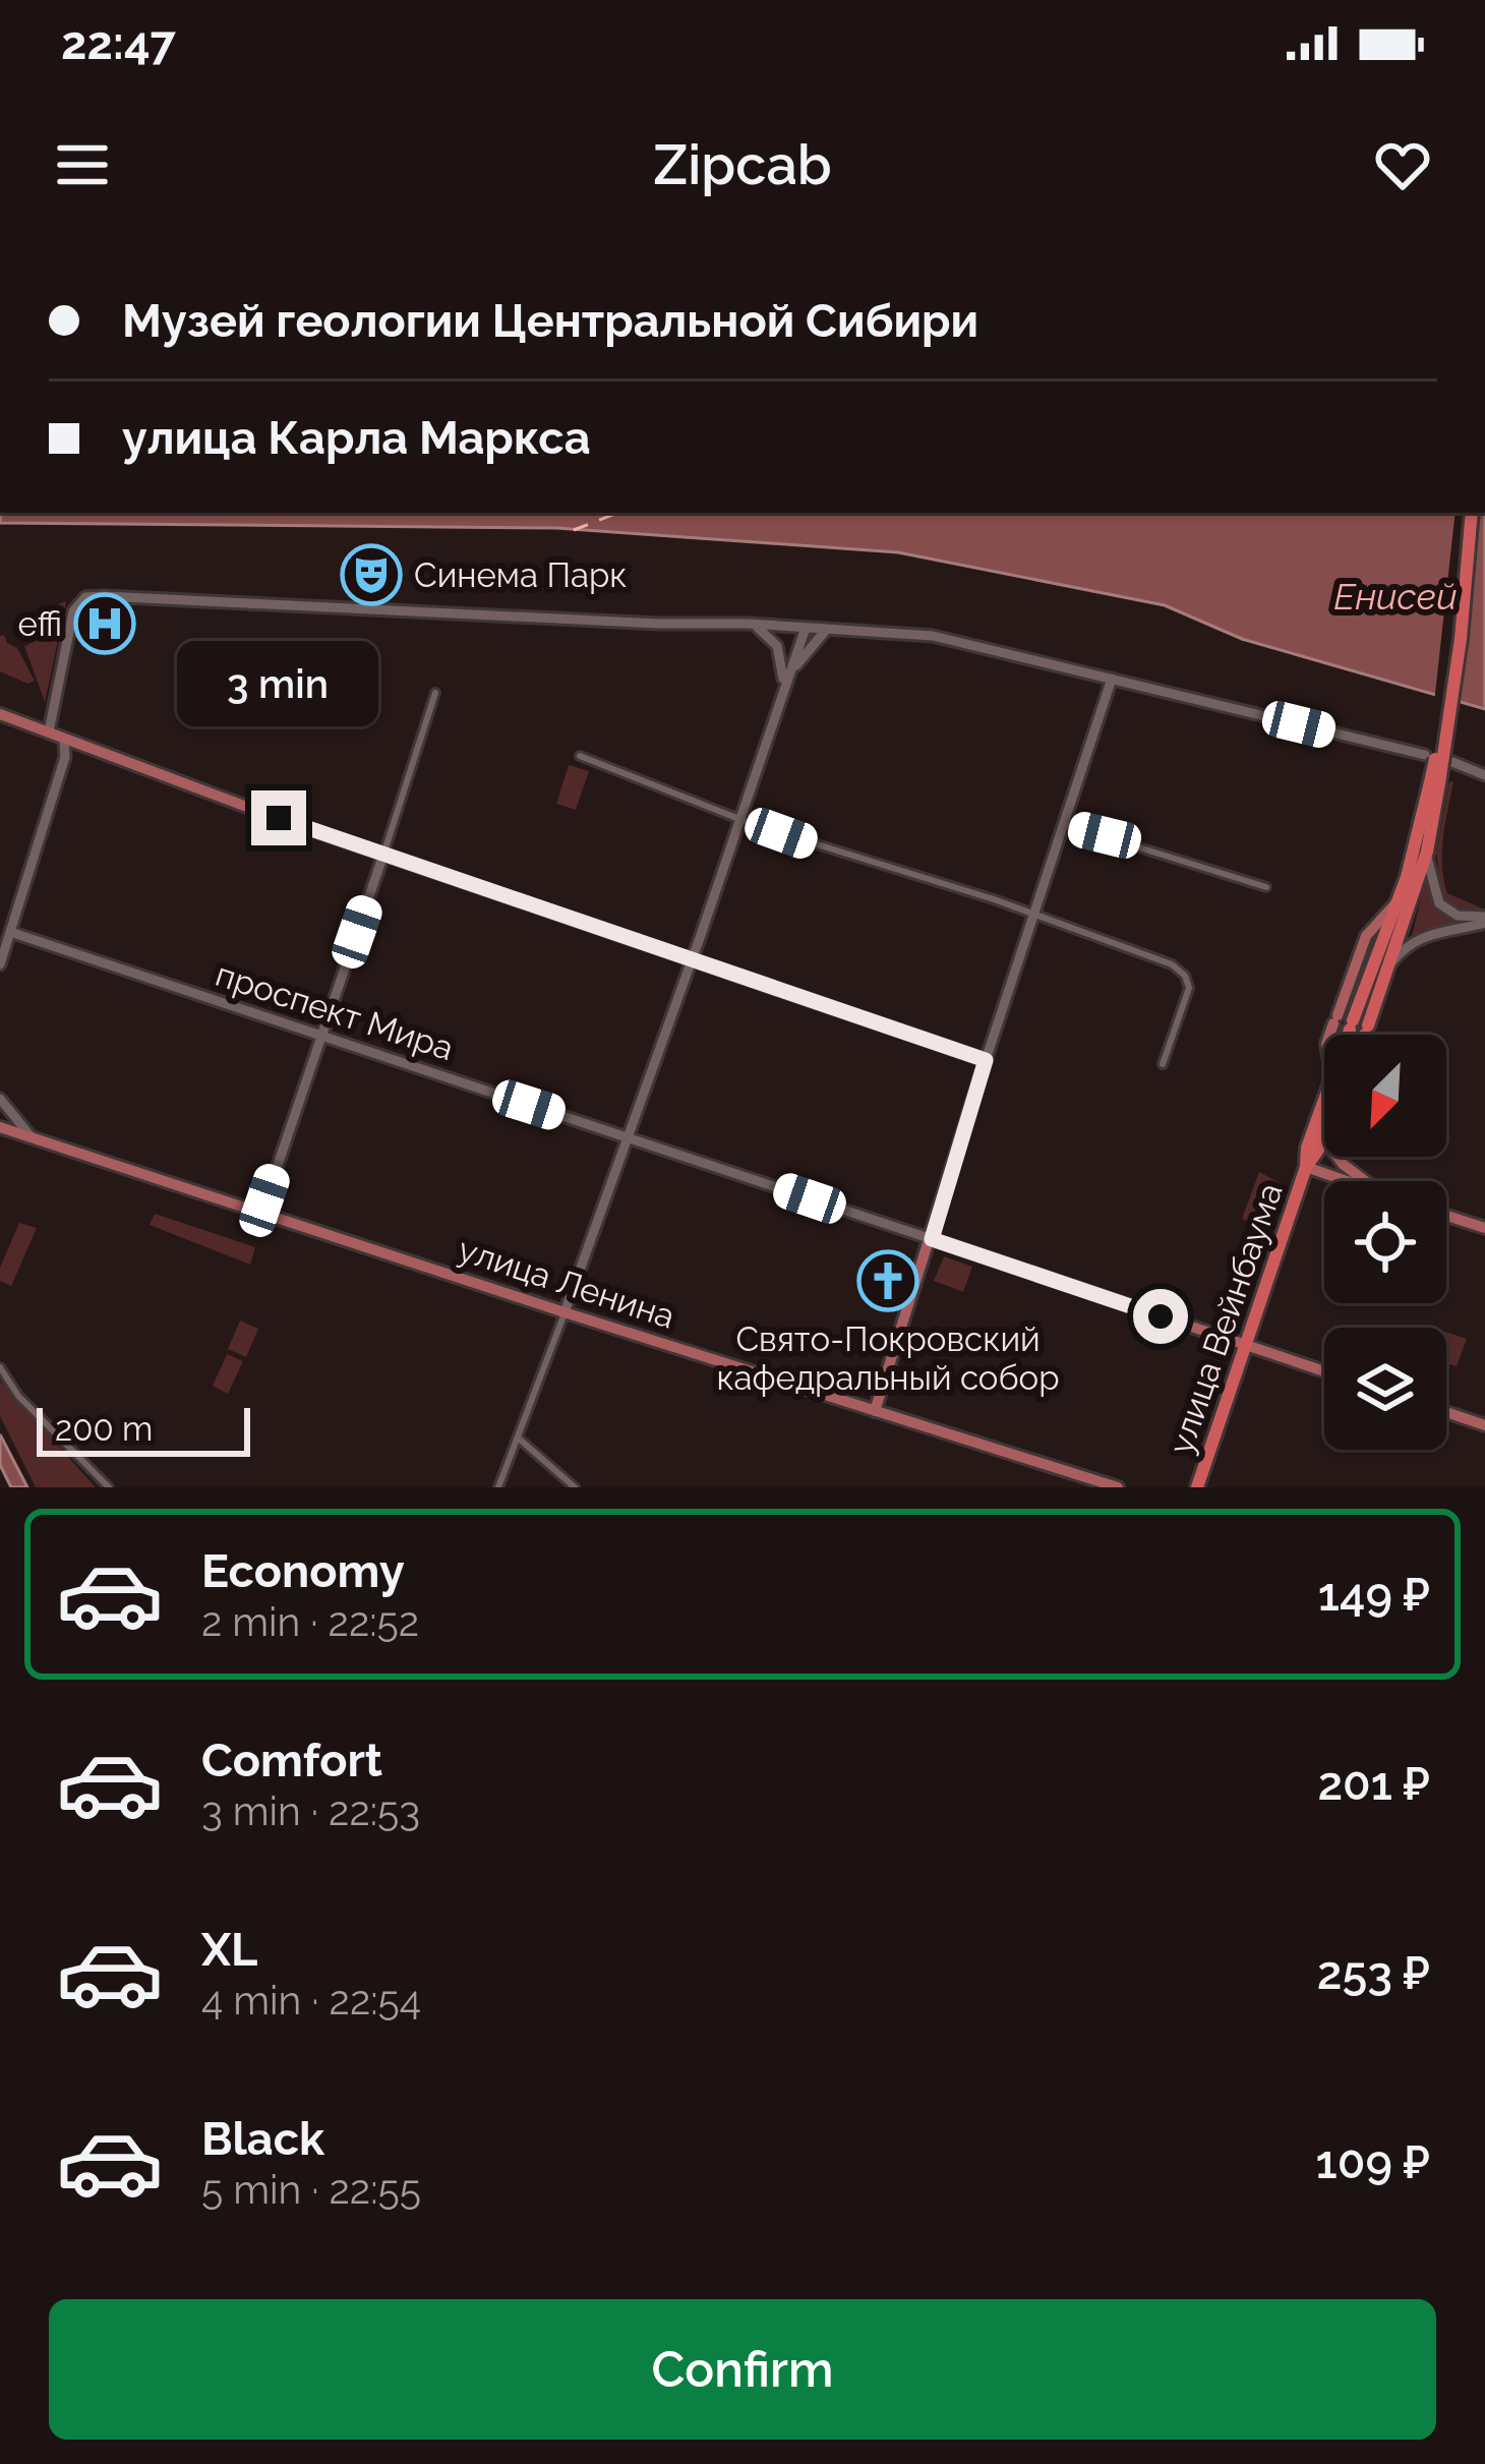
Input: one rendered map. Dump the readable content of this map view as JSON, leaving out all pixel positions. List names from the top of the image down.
{
  "streets": {
    "highway": ["улица Вейнбаума"],
    "main road": ["проспект Мира", "улица Ленина"]
  },
  "crossings": [
    ["проспект Мира", "улица Вейнбаума"]
  ],
  "water": ["Енисей"],
  "places": {
    "theatre": ["Синема Парк"],
    "hospital": ["effi"],
    "church": ["Свято-Покровский кафедральный собор"]
  },
  "scale_bar": "200 m",
  "north": "bottom left",
  "page": {
    "status": "22:47",
    "header": "Zipcab",
    "banner": ["Музей геологии Центральной Сибири", "улица Карла Маркса"],
    "bubble": "3 min",
    "scale": "200 m",
    "list": [
      {
        "name": "Economy",
        "note": "2 min · 22:52",
        "value": "149 ₽"
      },
      {
        "name": "Comfort",
        "note": "3 min · 22:53",
        "value": "201 ₽"
      },
      {
        "name": "XL",
        "note": "4 min · 22:54",
        "value": "253 ₽"
      },
      {
        "name": "Black",
        "note": "5 min · 22:55",
        "value": "109 ₽"
      }
    ],
    "buttons": "Confirm"
  }
}
